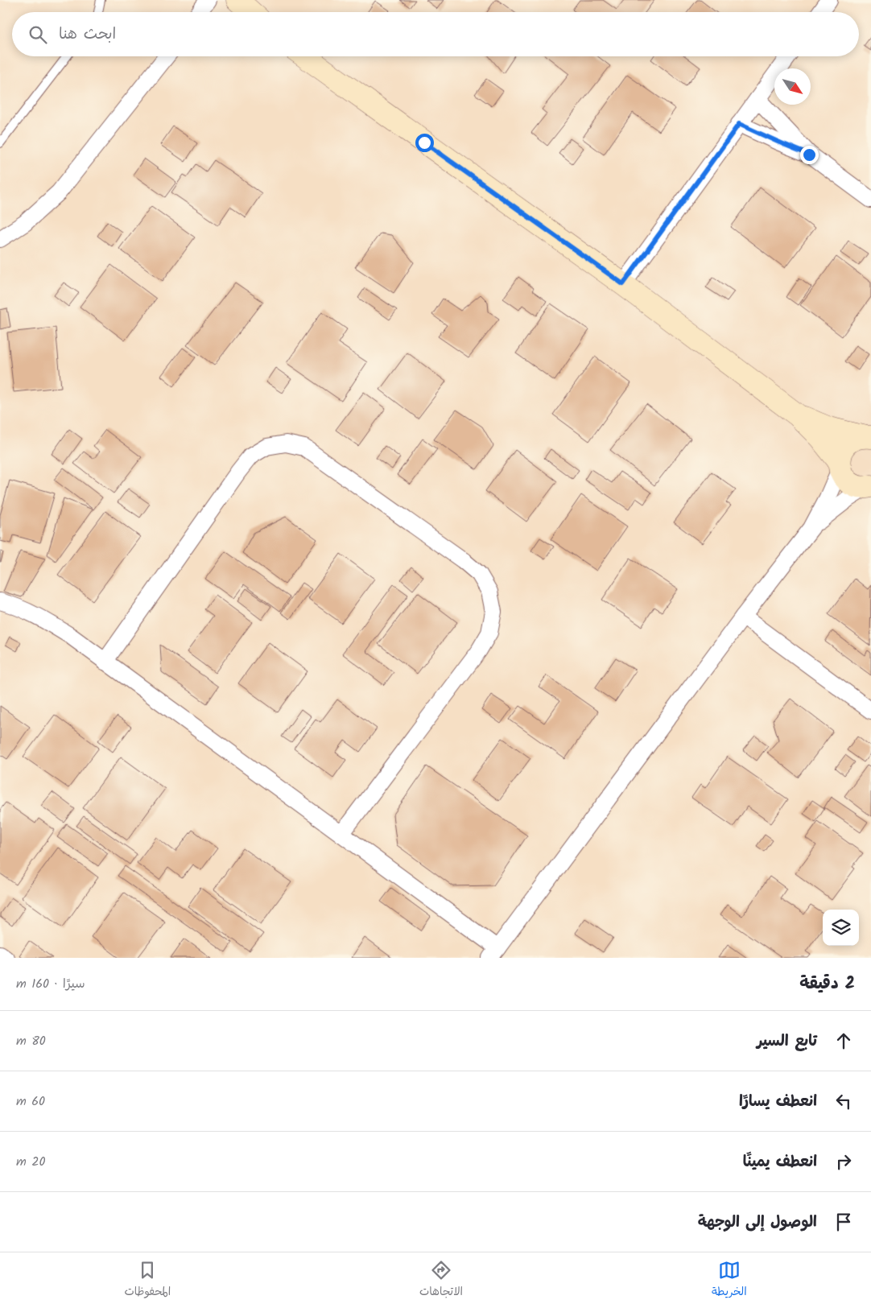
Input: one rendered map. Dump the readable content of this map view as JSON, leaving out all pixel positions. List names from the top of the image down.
{
  "north": "bottom right",
  "page": {
    "search": "ابحث هنا",
    "heading": ["2 دقيقة", "سيرًا · 160 m"],
    "list": [
      ["تابع السير", "80 m"],
      ["انعطف يسارًا", "60 m"],
      ["انعطف يمينًا", "20 m"],
      "الوصول إلى الوجهة"
    ],
    "nav": ["الخريطة", "الاتجاهات", "المحفوظات"]
  }
}
